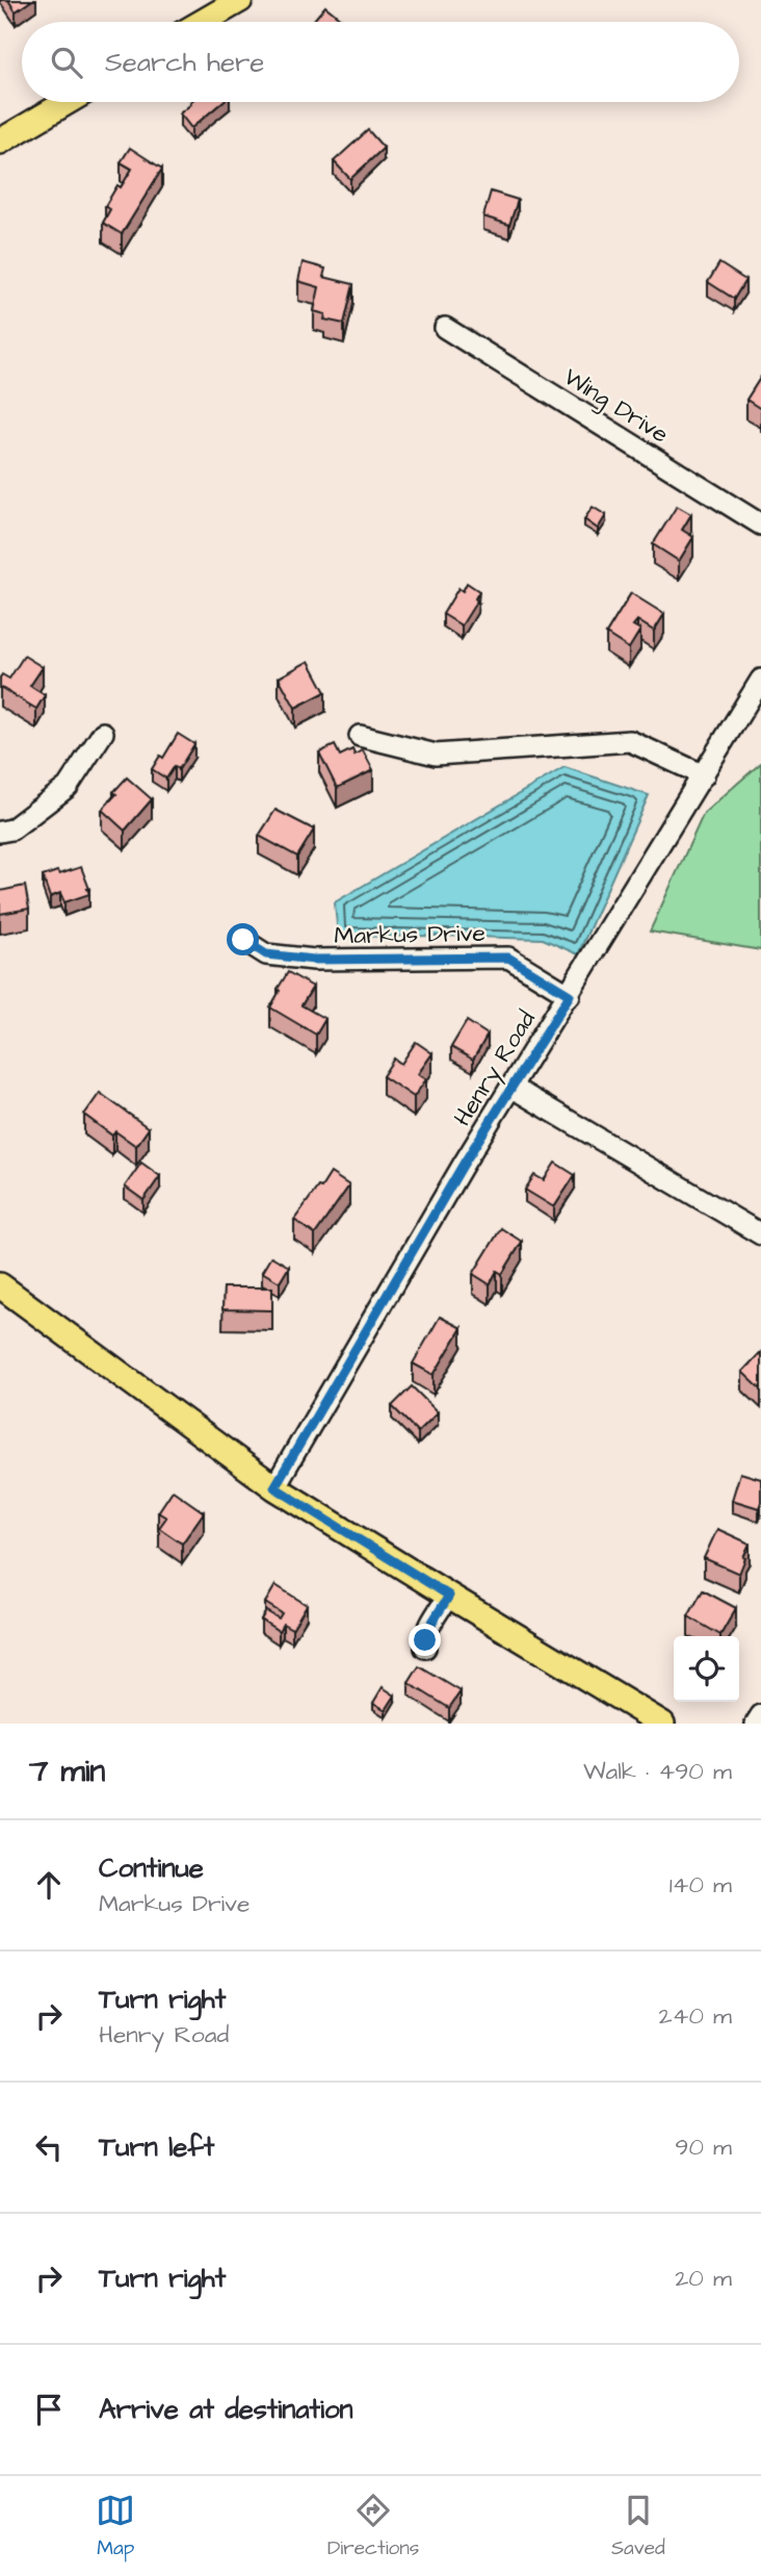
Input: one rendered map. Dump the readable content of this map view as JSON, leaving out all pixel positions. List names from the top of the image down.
{
  "streets": {
    "street": ["Wing Drive", "Markus Drive", "Henry Road"]
  },
  "crossings": [
    ["Markus Drive", "Henry Road"]
  ],
  "page": {
    "search": "Search here",
    "heading": ["7 min", "Walk · 490 m"],
    "list": [
      ["Continue", "Markus Drive", "140 m"],
      ["Turn right", "Henry Road", "240 m"],
      ["Turn left", "90 m"],
      ["Turn right", "20 m"],
      "Arrive at destination"
    ],
    "nav": ["Map", "Directions", "Saved"]
  }
}
